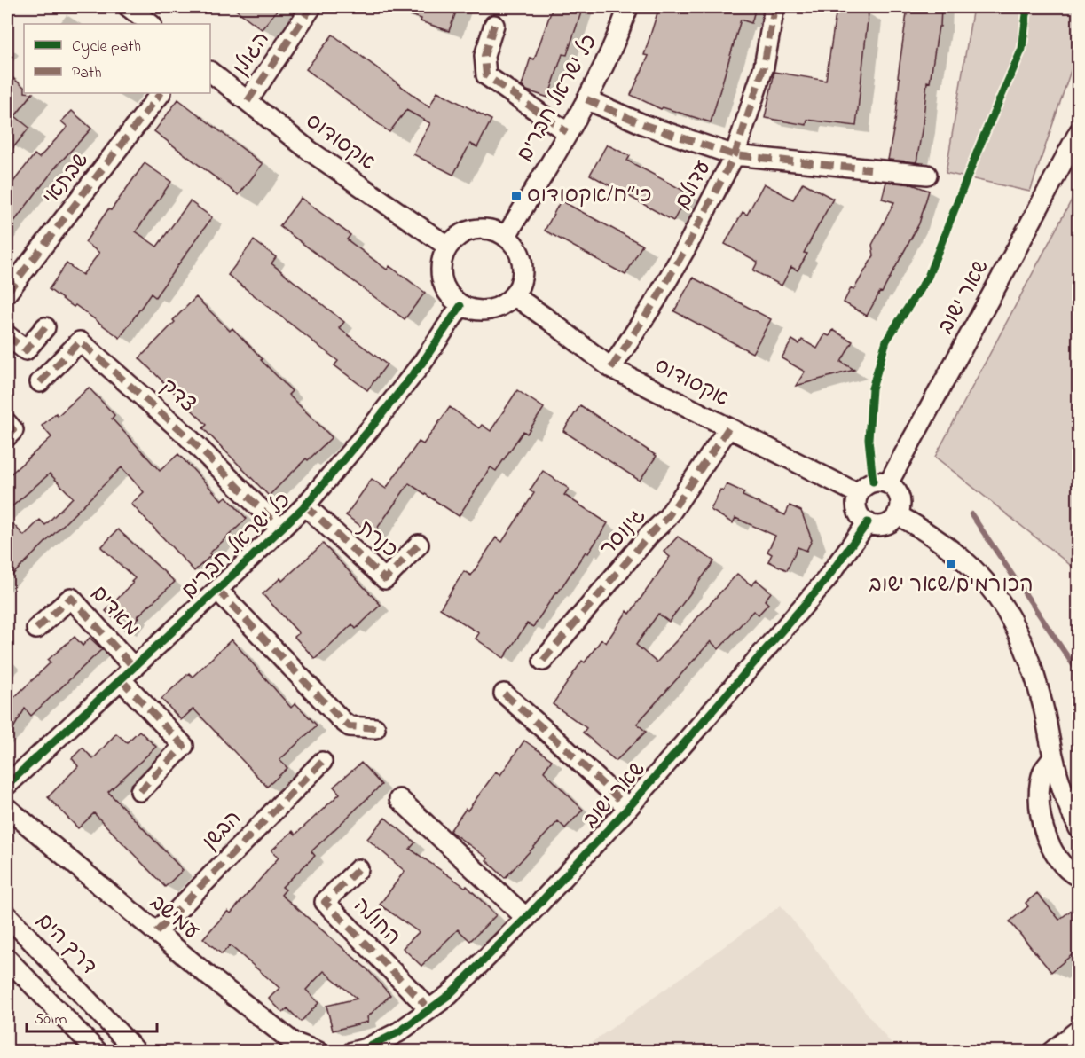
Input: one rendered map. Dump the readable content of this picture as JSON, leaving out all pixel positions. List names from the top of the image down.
{
  "streets": {
    "street": [
      "הגולן",
      "כל ישראל חברים",
      "אקסודוס",
      "שבתאי",
      "עדולם",
      "שאר ישוב",
      "צדק",
      "גינוסר",
      "כנרת",
      "מאדים",
      "הבשן",
      "עמישב",
      "החולה",
      "דרך הים"
    ]
  },
  "crossings": [
    ["הגולן", "אקסודוס"],
    ["כל ישראל חברים", "אקסודוס"],
    ["כל ישראל חברים", "צדק"],
    ["כל ישראל חברים", "כנרת"],
    ["כל ישראל חברים", "מאדים"],
    ["אקסודוס", "עדולם"],
    ["אקסודוס", "שאר ישוב"],
    ["אקסודוס", "גינוסר"],
    ["שאר ישוב", "החולה"],
    ["הבשן", "עמישב"]
  ],
  "places": {
    "transit": ["כי״ח/אקסודוס", "הכורמים/שאר ישוב"]
  },
  "legend": ["Cycle path", "Path"],
  "scale_bar": "50 m"
}
